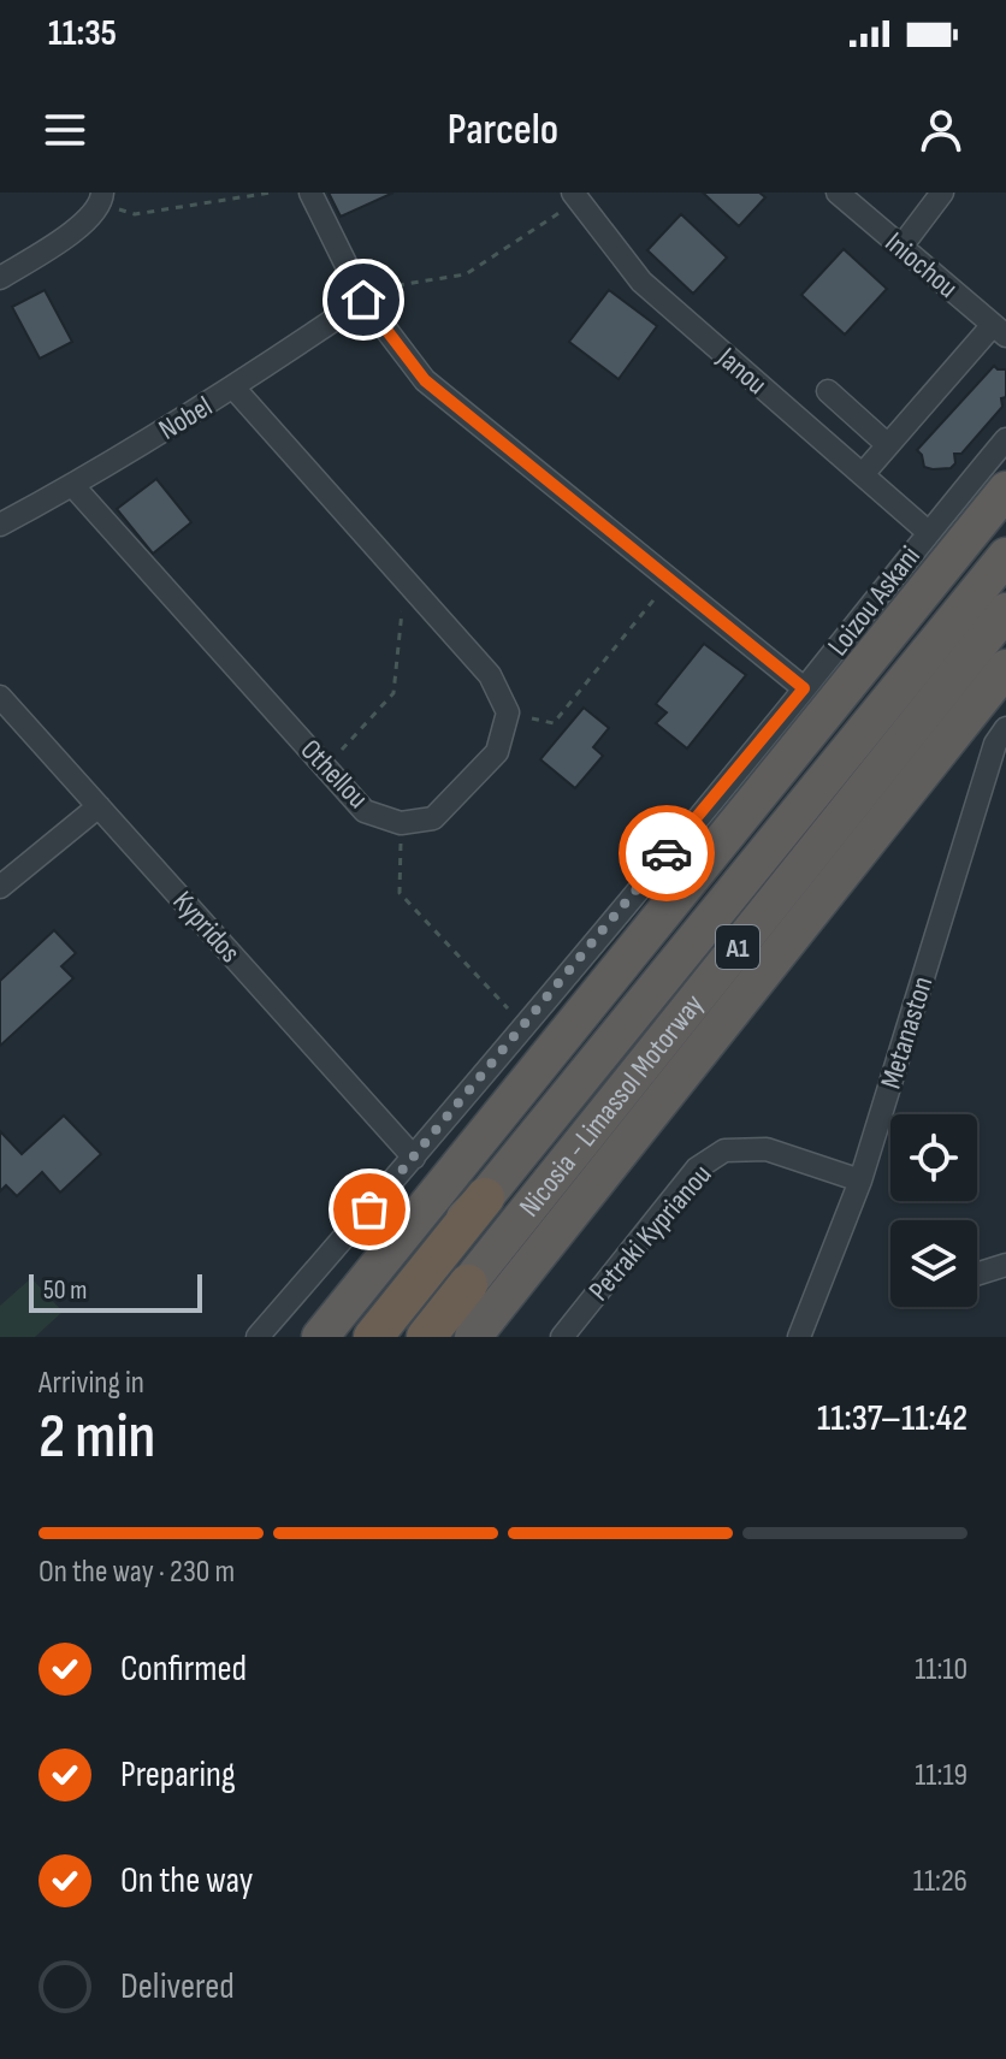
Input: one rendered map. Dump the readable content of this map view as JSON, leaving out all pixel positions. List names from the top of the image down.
{
  "streets": {
    "highway": ["A1", "Nicosia - Limassol Motorway"],
    "street": [
      "Iniochou",
      "Janou",
      "Nobel",
      "Loizou Askani",
      "Othellou",
      "Kypridos",
      "Metanaston",
      "Petraki Kyprianou"
    ]
  },
  "crossings": [
    ["Janou", "Loizou Askani"],
    ["Nobel", "Othellou"],
    ["Loizou Askani", "Kypridos"],
    ["Metanaston", "Petraki Kyprianou"]
  ],
  "scale_bar": "50 m",
  "page": {
    "status": "11:35",
    "header": "Parcelo",
    "scale": "50 m",
    "heading": ["2 min", "Arriving in", "11:37–11:42"],
    "bar": "On the way · 230 m",
    "list": [
      ["Confirmed", "11:10"],
      ["Preparing", "11:19"],
      ["On the way", "11:26"],
      "Delivered"
    ]
  }
}
